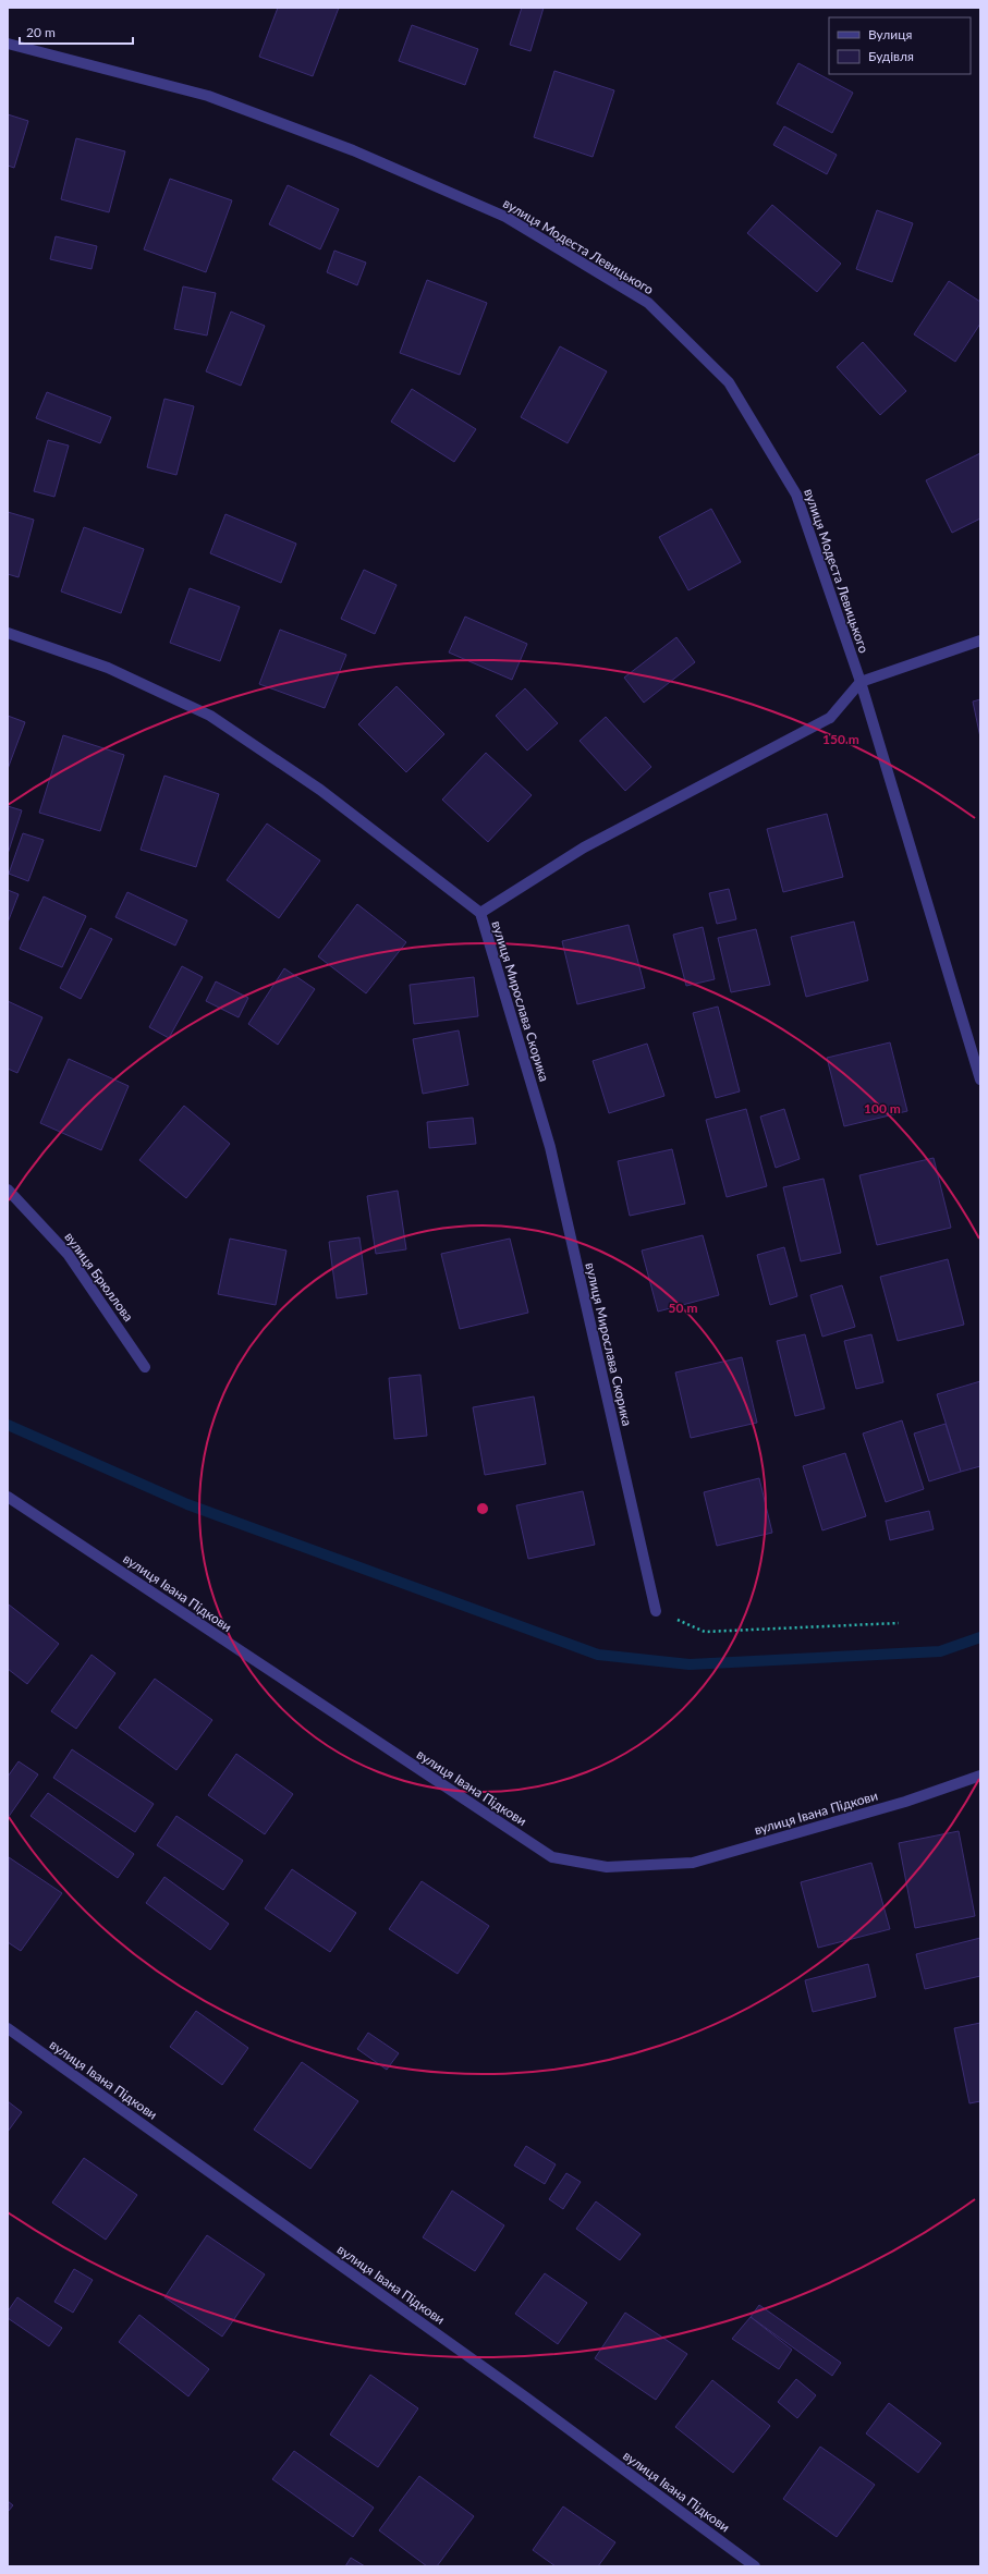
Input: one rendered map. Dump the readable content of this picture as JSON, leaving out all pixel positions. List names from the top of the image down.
{
  "streets": {
    "street": [
      "вулиця Модеста Левицького",
      "вулиця Мирослава Скорика",
      "вулиця Брюллова",
      "вулиця Івана Підкови"
    ]
  },
  "legend": ["Вулиця", "Будівля"],
  "scale_bar": "20 m",
  "rings": ["150 m", "100 m", "50 m"]
}
